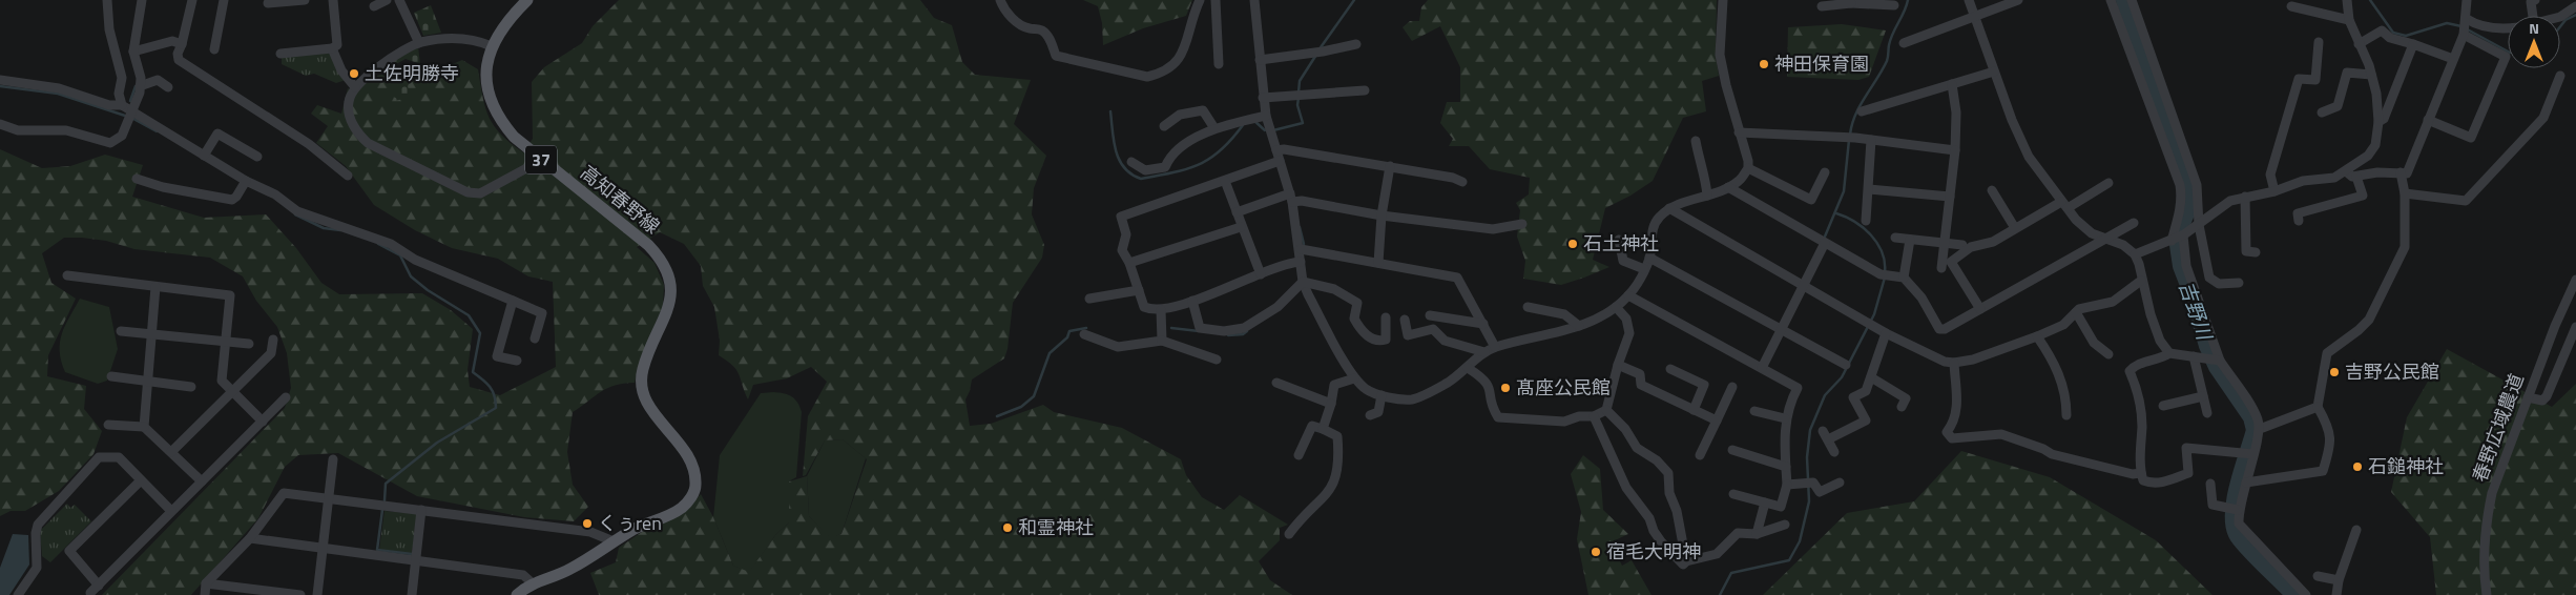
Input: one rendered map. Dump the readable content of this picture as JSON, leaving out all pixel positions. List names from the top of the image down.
{
  "streets": {
    "main road": ["37", "高知春野線"],
    "street": ["春野広域農道"]
  },
  "water": ["吉野川"],
  "places": [
    "神田保育園",
    "土佐明勝寺",
    "石土神社",
    "吉野公民館",
    "髙座公民館",
    "石鎚神社",
    "くぅren",
    "和霊神社",
    "宿毛大明神"
  ],
  "north": "top"
}
